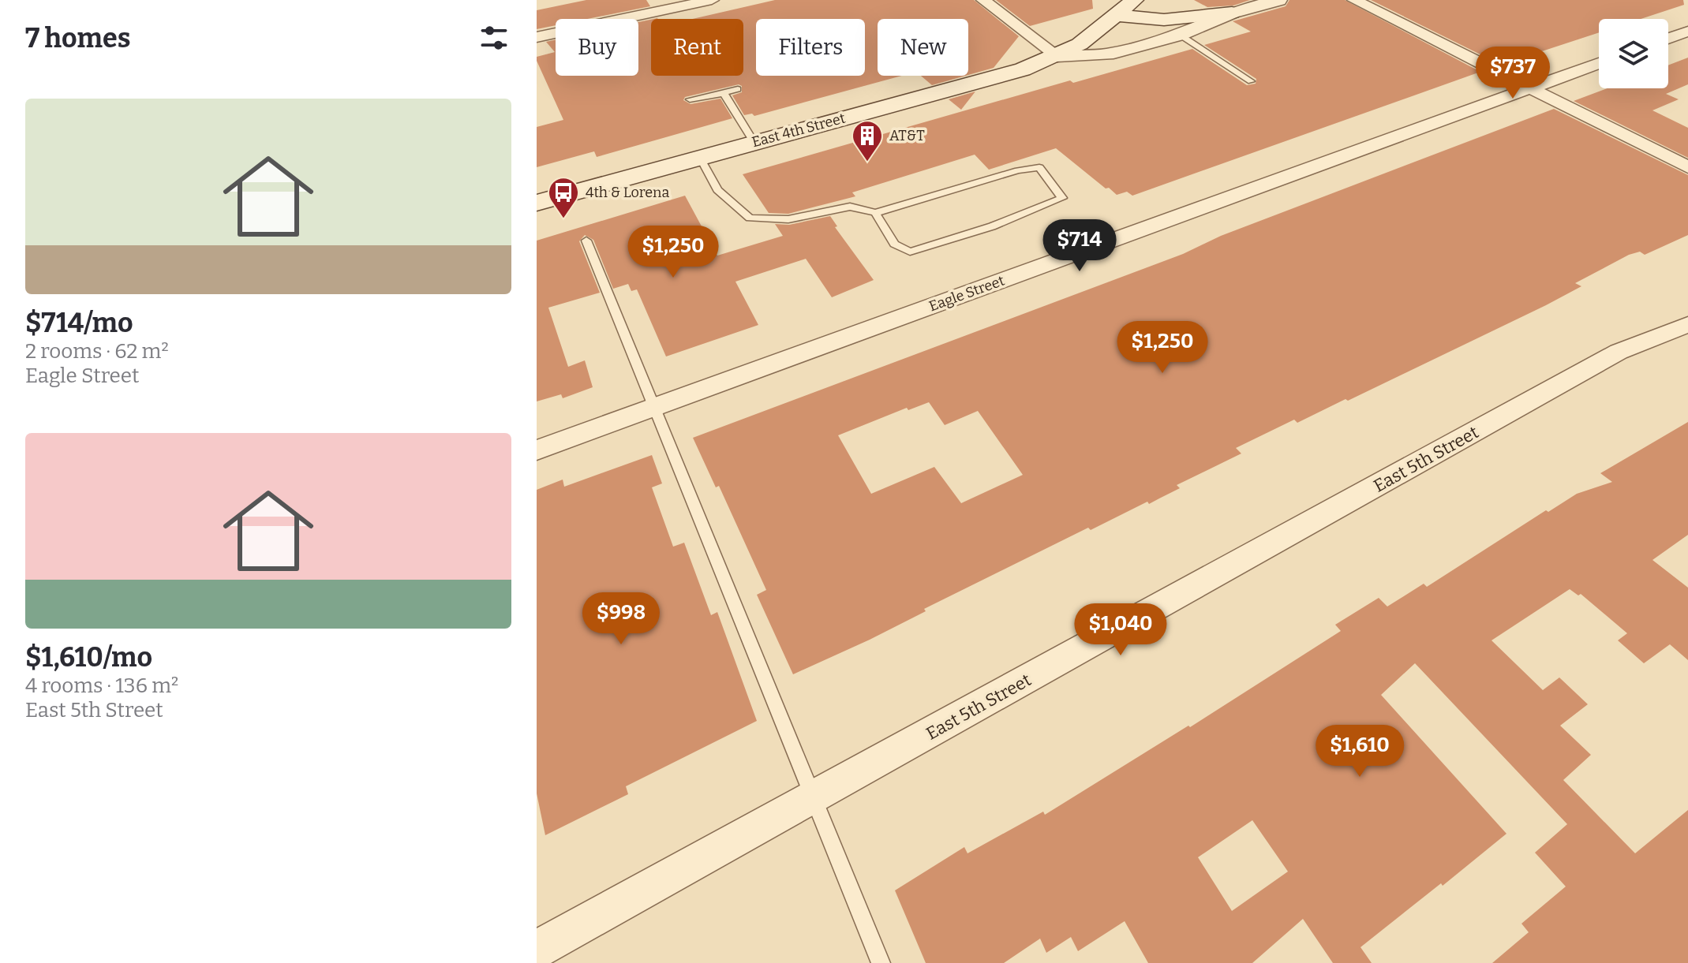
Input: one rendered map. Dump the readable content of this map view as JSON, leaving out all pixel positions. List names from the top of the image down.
{
  "streets": {
    "main road": ["East 4th Street"],
    "street": ["Eagle Street", "East 5th Street"]
  },
  "places": {
    "building": ["AT&T"],
    "bus stop": ["4th & Lorena"]
  },
  "page": {
    "heading": "7 homes",
    "chip": [
      "Buy",
      "Rent",
      "Filters",
      "New"
    ],
    "price": [
      "$737",
      "$714",
      "$1,250",
      "$1,250",
      "$998",
      "$1,040",
      "$1,610"
    ],
    "list": [
      {
        "name": "$714/mo",
        "note": "2 rooms · 62 m² · Eagle Street"
      },
      {
        "name": "$1,610/mo",
        "note": "4 rooms · 136 m² · East 5th Street"
      }
    ]
  }
}
